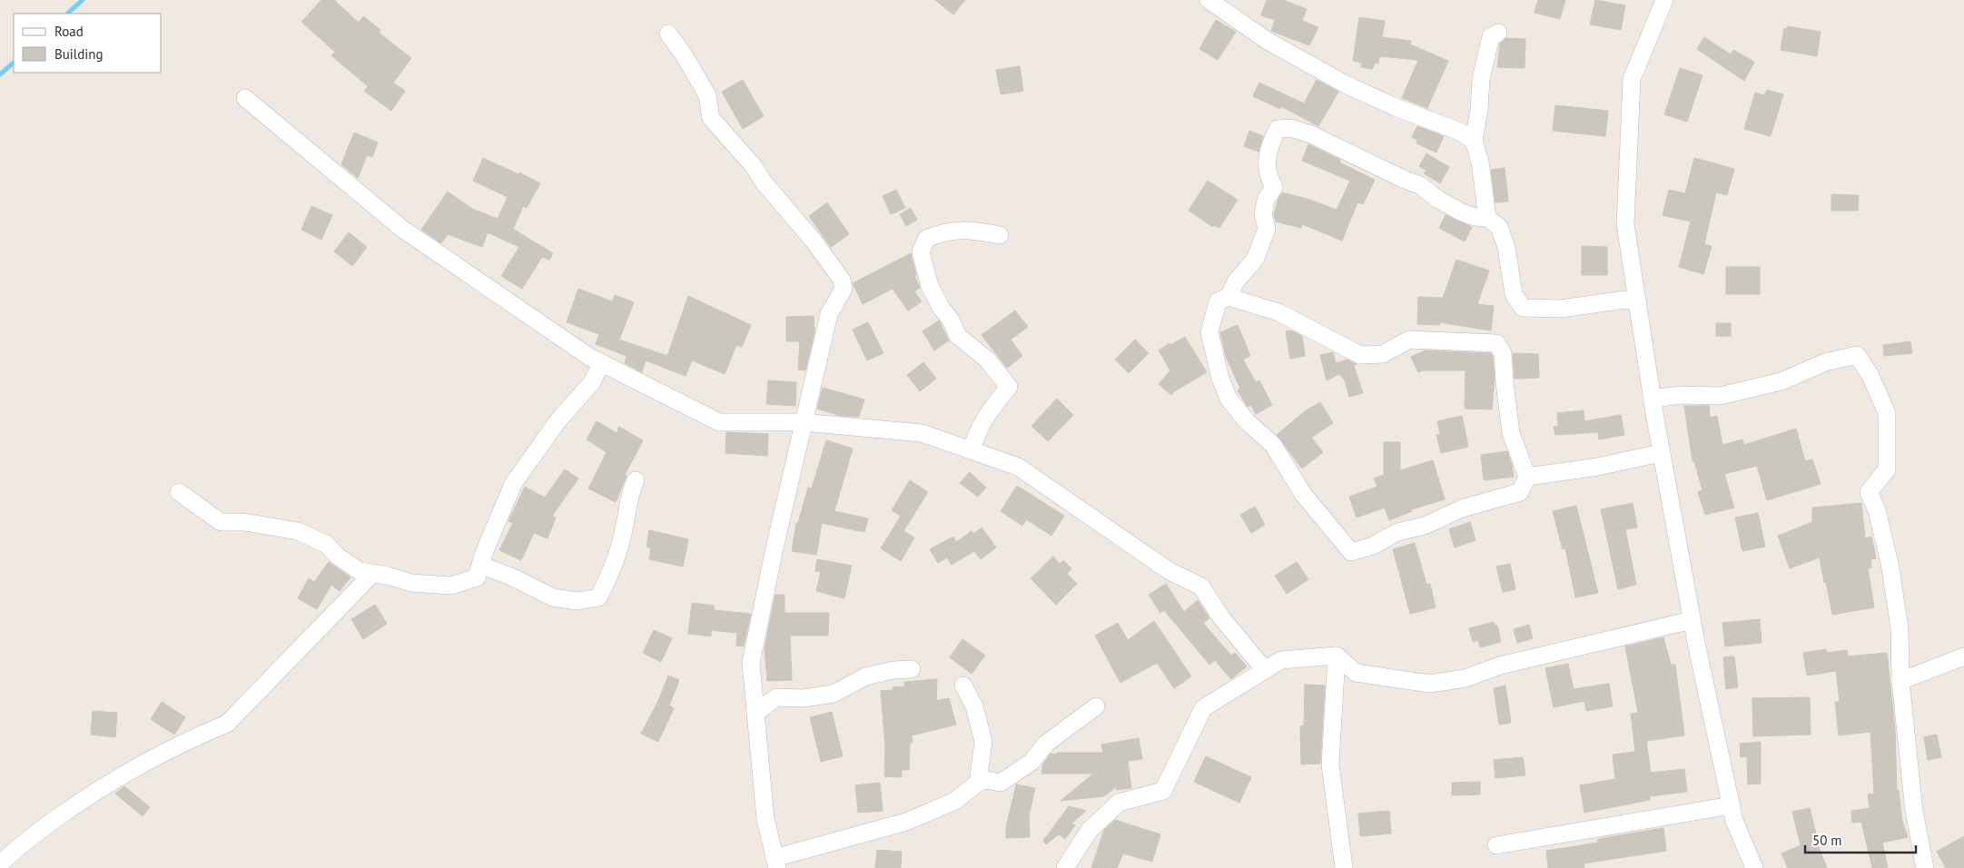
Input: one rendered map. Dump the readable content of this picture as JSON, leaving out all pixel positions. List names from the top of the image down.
{
  "legend": ["Road", "Building"],
  "scale_bar": "50 m"
}
